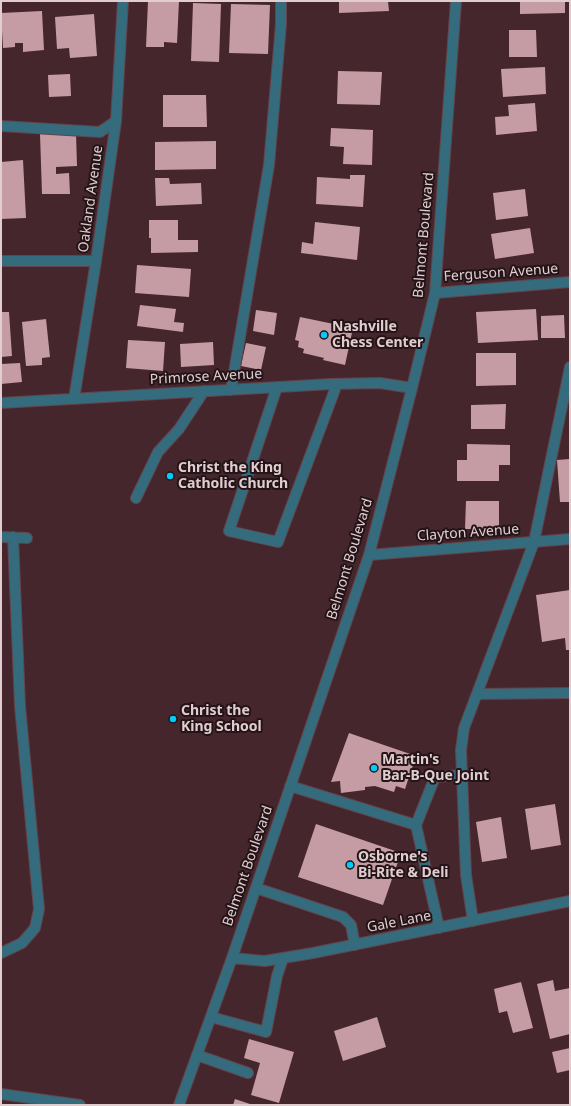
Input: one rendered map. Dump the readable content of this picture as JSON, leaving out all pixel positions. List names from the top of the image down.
{
  "streets": {
    "street": [
      "Oakland Avenue",
      "Belmont Boulevard",
      "Ferguson Avenue",
      "Primrose Avenue",
      "Clayton Avenue",
      "Gale Lane"
    ]
  },
  "crossings": [
    ["Oakland Avenue", "Primrose Avenue"],
    ["Belmont Boulevard", "Ferguson Avenue"],
    ["Belmont Boulevard", "Primrose Avenue"],
    ["Belmont Boulevard", "Clayton Avenue"],
    ["Belmont Boulevard", "Gale Lane"]
  ],
  "places": [
    "Nashville Chess Center",
    "Christ the King Catholic Church",
    "Christ the King School",
    "Martin's Bar-B-Que Joint",
    "Osborne's Bi-Rite & Deli"
  ]
}
